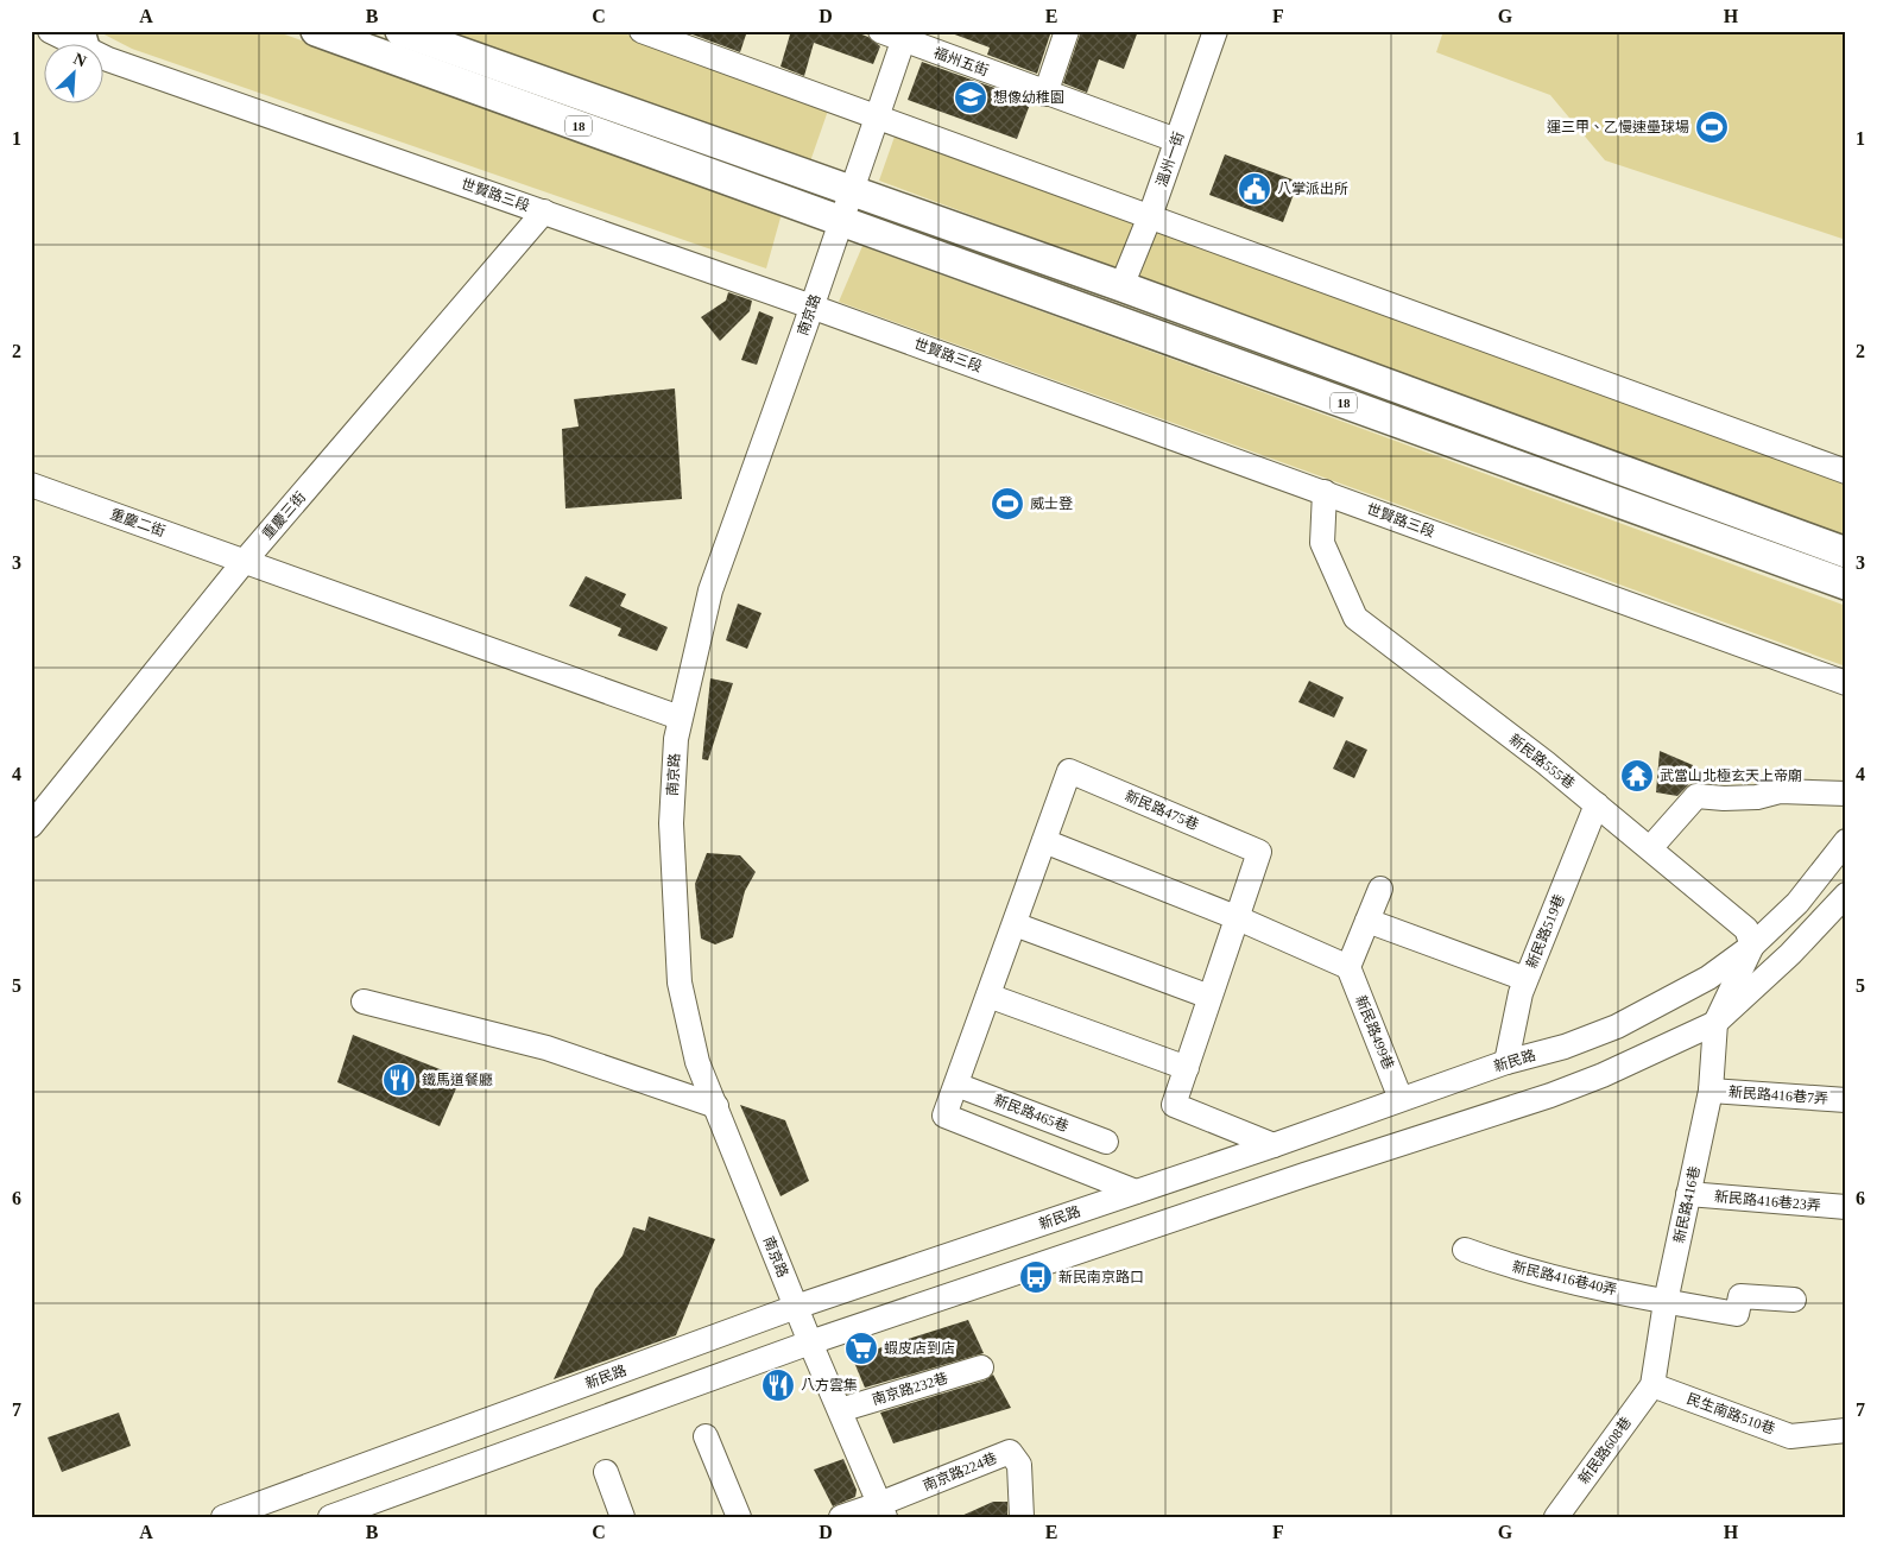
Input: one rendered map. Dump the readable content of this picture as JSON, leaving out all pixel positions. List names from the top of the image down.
{
  "streets": {
    "main road": ["18"],
    "street": [
      "福州五街",
      "溫州一街",
      "世賢路三段",
      "南京路",
      "重慶三街",
      "重慶二街",
      "新民路555巷",
      "新民路475巷",
      "新民路519巷",
      "新民路499巷",
      "新民路",
      "新民路416巷7弄",
      "新民路465巷",
      "新民路416巷23弄",
      "新民路416巷",
      "新民路416巷40弄",
      "南京路232巷",
      "民生南路510巷",
      "新民路608巷",
      "南京路224巷"
    ]
  },
  "crossings": [
    ["福州五街", "溫州一街"],
    ["福州五街", "南京路"],
    ["18", "溫州一街"],
    ["18", "南京路"],
    ["世賢路三段", "南京路"],
    ["世賢路三段", "重慶三街"],
    ["世賢路三段", "新民路555巷"],
    ["南京路", "重慶二街"],
    ["南京路", "新民路"],
    ["南京路", "南京路232巷"],
    ["南京路", "南京路224巷"],
    ["重慶三街", "重慶二街"],
    ["新民路555巷", "新民路519巷"],
    ["新民路555巷", "新民路"],
    ["新民路475巷", "新民路"],
    ["新民路475巷", "新民路465巷"],
    ["新民路519巷", "新民路"],
    ["新民路499巷", "新民路"],
    ["新民路416巷7弄", "新民路416巷"],
    ["新民路416巷23弄", "新民路416巷"],
    ["新民路416巷", "新民路416巷40弄"],
    ["新民路416巷", "民生南路510巷"],
    ["新民路416巷", "新民路608巷"],
    ["民生南路510巷", "新民路608巷"]
  ],
  "places": {
    "school or university": ["想像幼稚園"],
    "sports": ["運三甲、乙慢速壘球場", "威士登"],
    "public building": ["八掌派出所"],
    "temple": ["武當山北極玄天上帝廟"],
    "restaurant": ["鐵馬道餐廳", "八方雲集"],
    "bus stop": ["新民南京路口"],
    "supermarket": ["蝦皮店到店"]
  },
  "north": "top right",
  "grid": {
    "columns": [
      "A",
      "B",
      "C",
      "D",
      "E",
      "F",
      "G",
      "H"
    ],
    "rows": [
      "1",
      "2",
      "3",
      "4",
      "5",
      "6",
      "7"
    ]
  }
}
